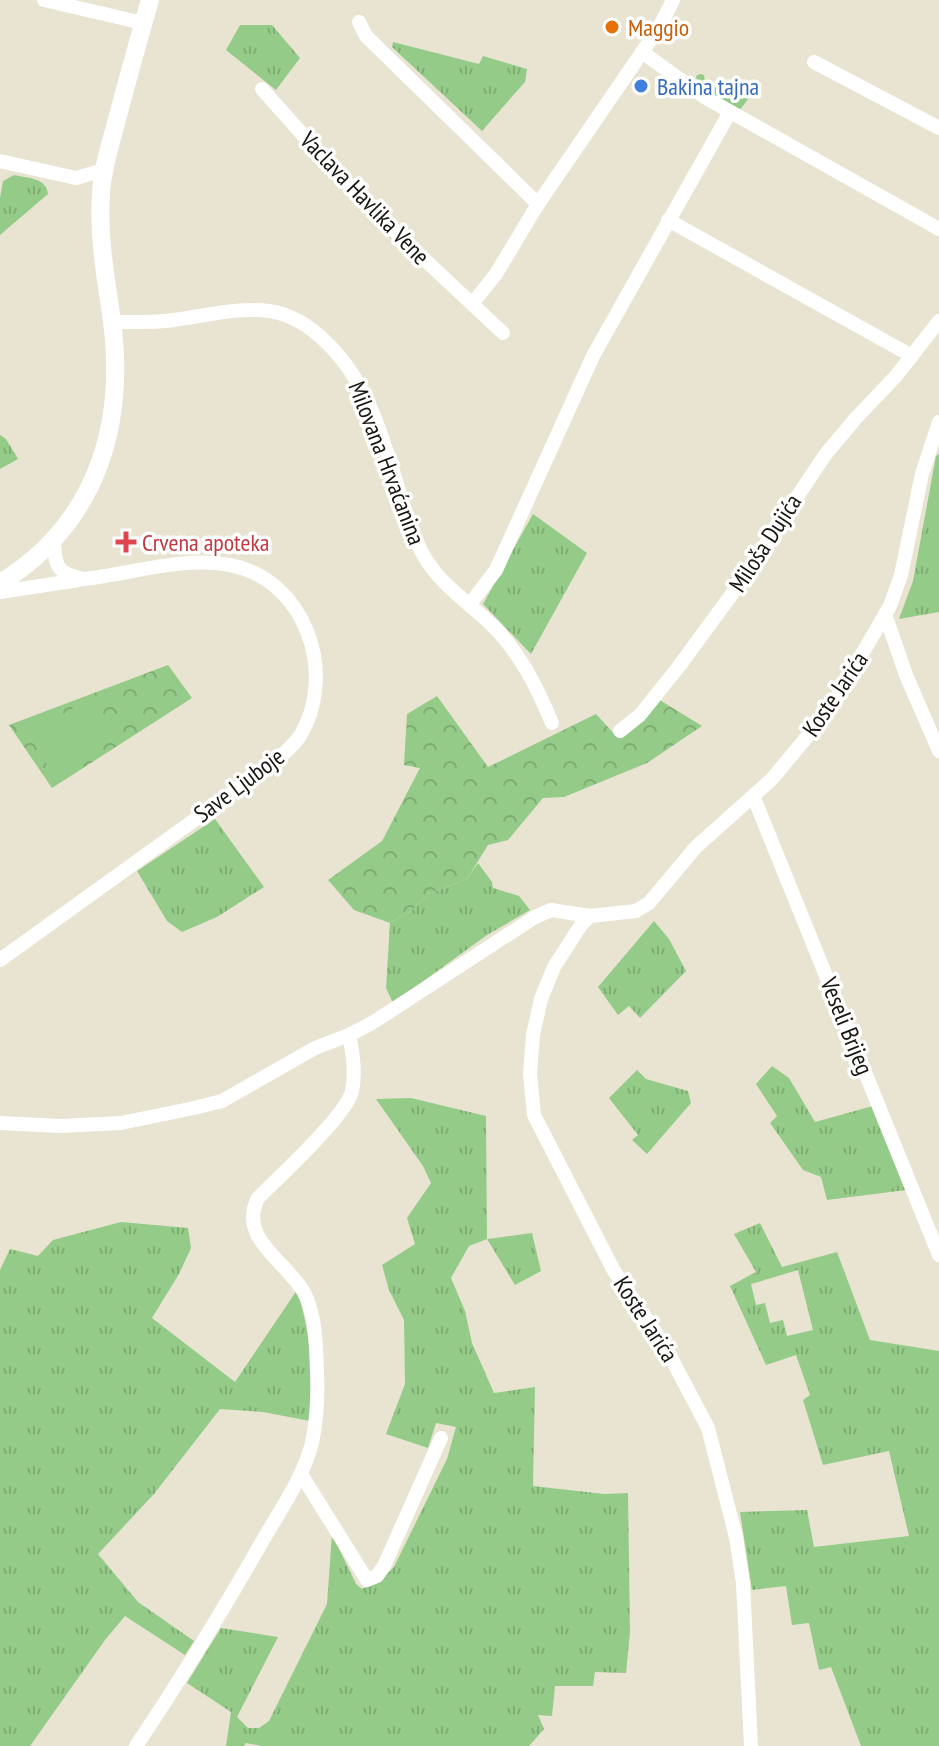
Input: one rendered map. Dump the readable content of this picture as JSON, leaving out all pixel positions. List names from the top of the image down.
{
  "streets": {
    "street": [
      "Vaclava Havlika Vene",
      "Milovana Hrvaćanina",
      "Miloša Dujića",
      "Koste Jarića",
      "Save Ljuboje",
      "Veseli Brijeg"
    ]
  },
  "crossings": [
    ["Koste Jarića", "Veseli Brijeg"]
  ],
  "places": {
    "other": ["Maggio", "Bakina tajna"],
    "health": ["Crvena apoteka"]
  }
}
